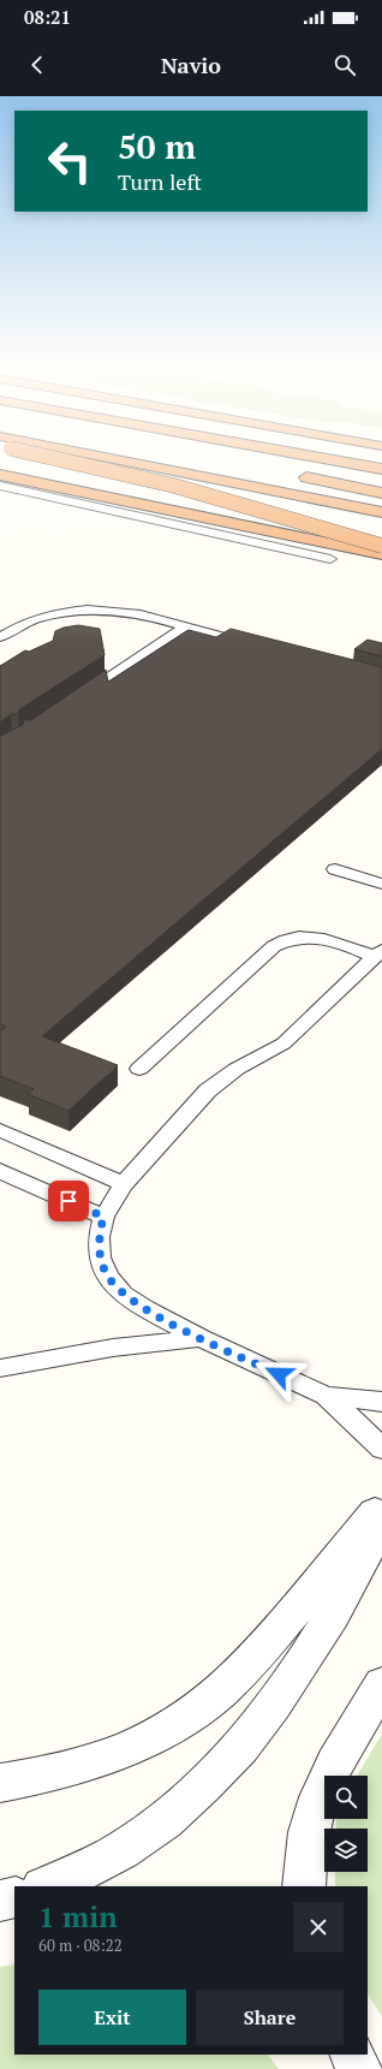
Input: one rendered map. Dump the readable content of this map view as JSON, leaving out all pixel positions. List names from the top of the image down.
{
  "page": {
    "status": "08:21",
    "header": "Navio",
    "turn": ["50 m", "Turn left"],
    "heading": ["1 min", "60 m · 08:22"],
    "buttons": ["Exit", "Share"]
  }
}
